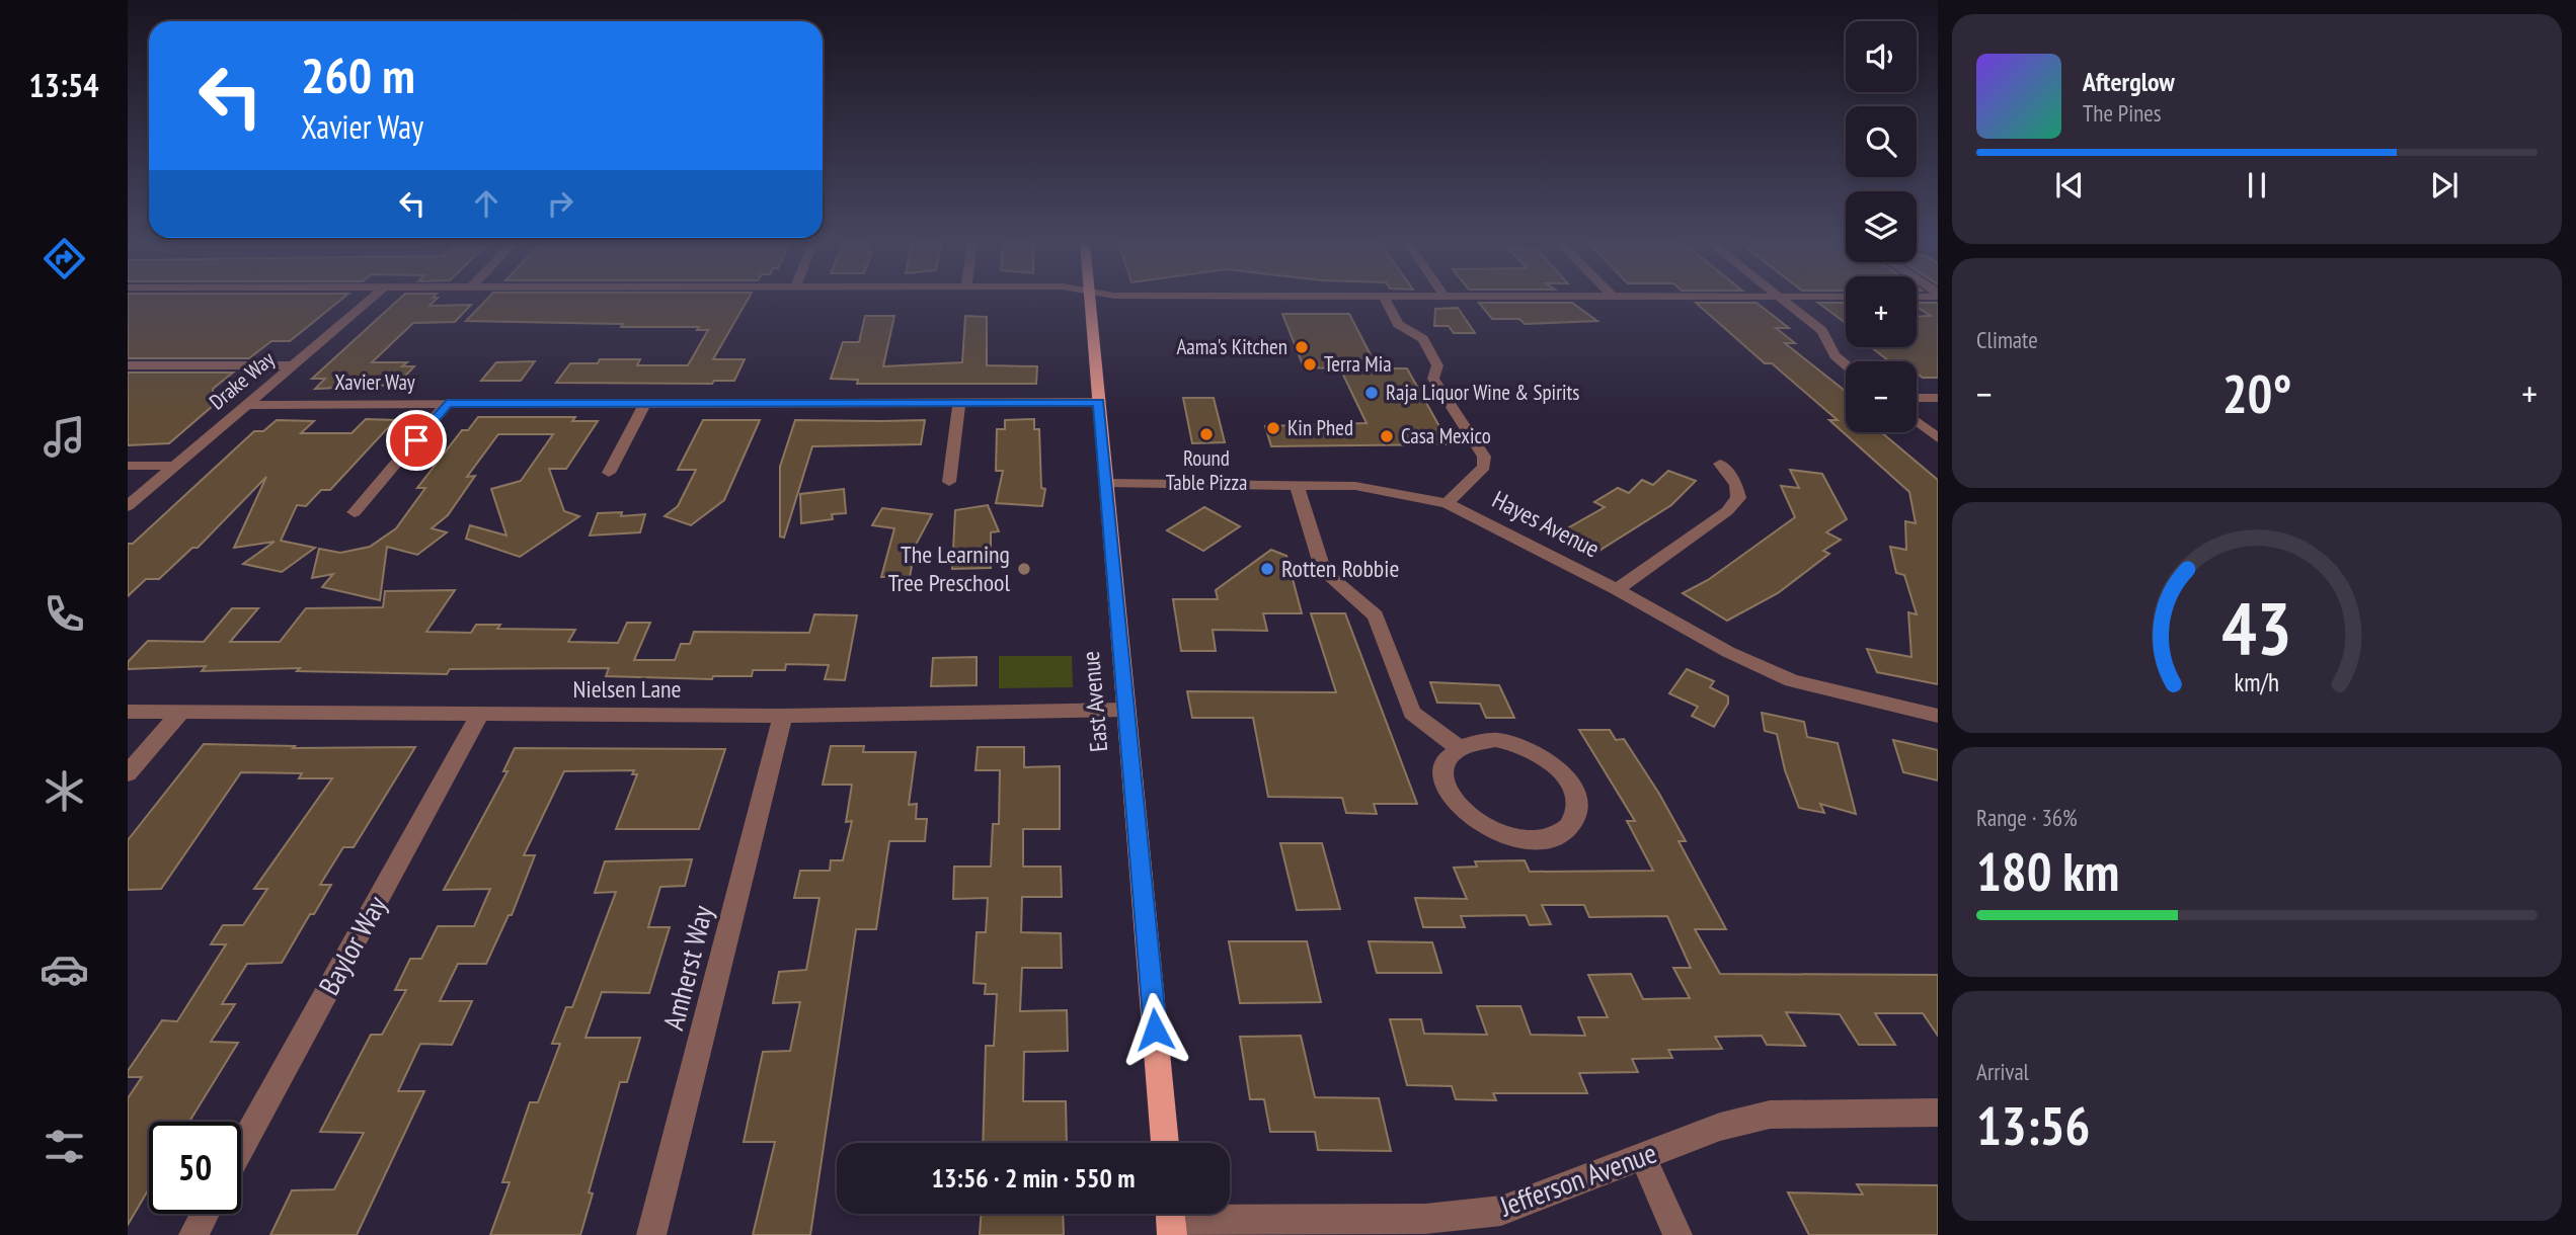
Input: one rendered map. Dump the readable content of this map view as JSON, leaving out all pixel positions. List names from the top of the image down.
{
  "streets": {
    "main road": ["East Avenue"],
    "street": [
      "Drake Way",
      "Xavier Way",
      "Hayes Avenue",
      "Nielsen Lane",
      "Baylor Way",
      "Amherst Way",
      "Jefferson Avenue"
    ]
  },
  "crossings": [
    ["Drake Way", "Xavier Way"],
    ["Xavier Way", "East Avenue"],
    ["Hayes Avenue", "East Avenue"],
    ["Nielsen Lane", "East Avenue"],
    ["Nielsen Lane", "Baylor Way"],
    ["Nielsen Lane", "Amherst Way"]
  ],
  "places": [
    "Aama's Kitchen",
    "Terra Mia",
    "Raja Liquor Wine & Spirits",
    "Kin Phed",
    "Round Table Pizza",
    "Casa Mexico",
    "The Learning Tree Preschool",
    "Rotten Robbie"
  ],
  "page": {
    "tabs": "13:54",
    "map_buttons": ["+", "−"],
    "turn": ["260 m", "Xavier Way"],
    "song": ["Afterglow", "The Pines"],
    "tile": [
      "Climate",
      ["Range · 36%", "180 km"],
      ["Arrival", "13:56"]
    ],
    "heat": ["−", "20°", "+"],
    "limit": "50",
    "trip": "13:56 · 2 min · 550 m",
    "gauge": ["43", "km/h"]
  }
}
